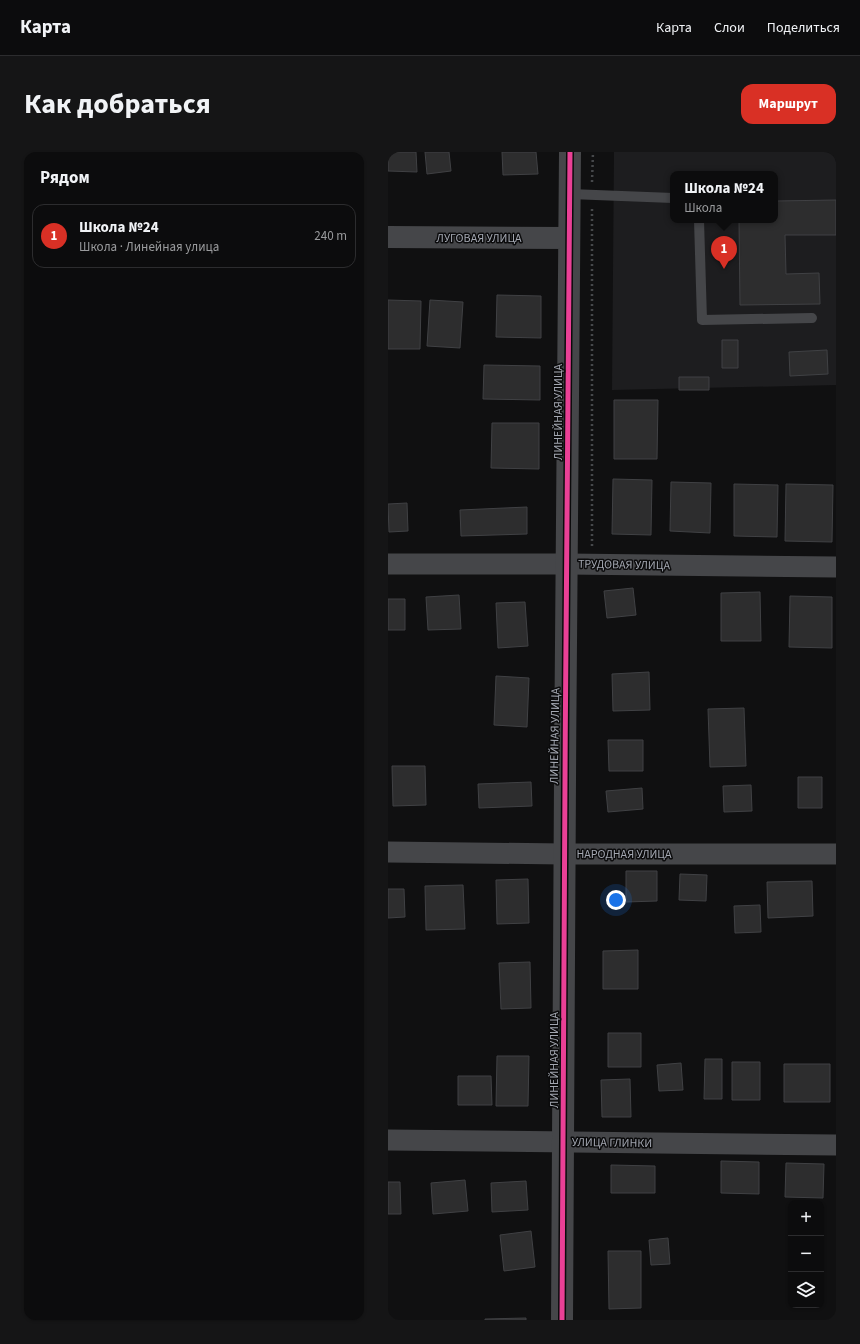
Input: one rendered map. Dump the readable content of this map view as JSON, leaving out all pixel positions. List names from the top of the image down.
{
  "streets": {
    "street": [
      "ЛУГОВАЯ УЛИЦА",
      "ЛИНЕЙНАЯ УЛИЦА",
      "ТРУДОВАЯ УЛИЦА",
      "НАРОДНАЯ УЛИЦА",
      "УЛИЦА ГЛИНКИ"
    ]
  },
  "crossings": [
    ["ЛУГОВАЯ УЛИЦА", "ЛИНЕЙНАЯ УЛИЦА"],
    ["ЛИНЕЙНАЯ УЛИЦА", "ТРУДОВАЯ УЛИЦА"],
    ["ЛИНЕЙНАЯ УЛИЦА", "НАРОДНАЯ УЛИЦА"],
    ["ЛИНЕЙНАЯ УЛИЦА", "УЛИЦА ГЛИНКИ"]
  ],
  "page": {
    "header": "Карта",
    "nav": ["Карта", "Слои", "Поделиться"],
    "title": "Как добраться",
    "buttons": "Маршрут",
    "heading": "Рядом",
    "popup": ["Школа №24", "Школа"],
    "list": [
      {
        "mark": "1",
        "name": "Школа №24",
        "note": "Школа · Линейная улица",
        "value": "240 m"
      }
    ],
    "pins": "1",
    "map_buttons": ["+", "−"]
  }
}
